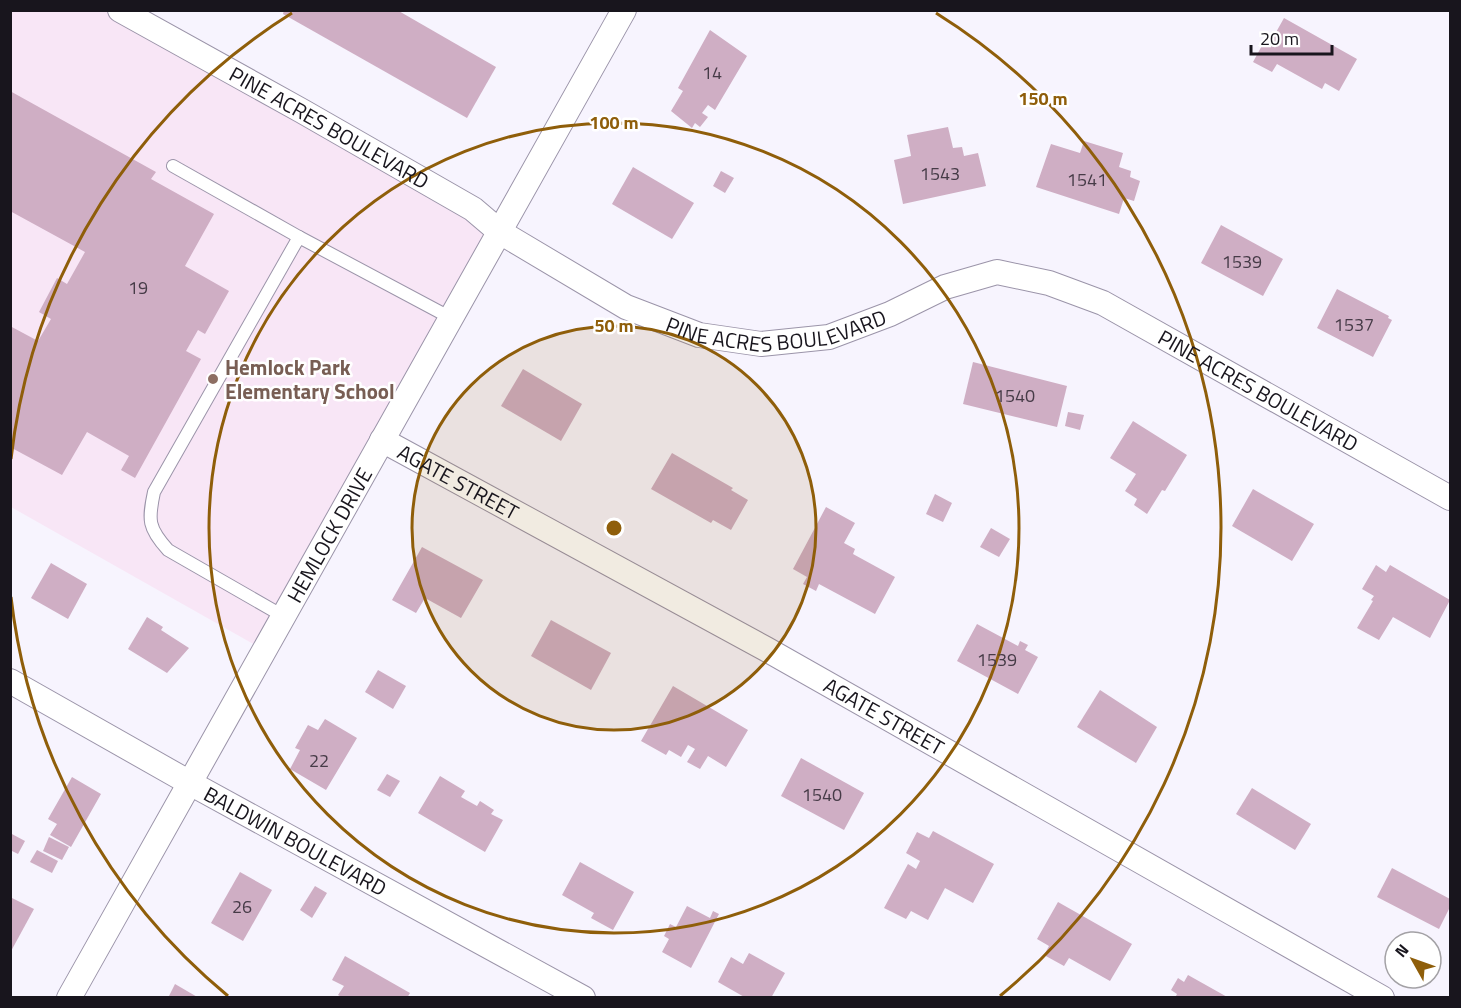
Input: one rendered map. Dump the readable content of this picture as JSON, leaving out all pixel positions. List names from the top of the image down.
{
  "streets": {
    "street": [
      "PINE ACRES BOULEVARD",
      "AGATE STREET",
      "HEMLOCK DRIVE",
      "BALDWIN BOULEVARD"
    ]
  },
  "crossings": [
    ["PINE ACRES BOULEVARD", "HEMLOCK DRIVE"],
    ["AGATE STREET", "HEMLOCK DRIVE"],
    ["HEMLOCK DRIVE", "BALDWIN BOULEVARD"]
  ],
  "places": ["Hemlock Park Elementary School"],
  "house_numbers": [
    "14",
    "1543",
    "1541",
    "1539",
    "19",
    "1537",
    "1540",
    "1539",
    "22",
    "1540",
    "26"
  ],
  "scale_bar": "20 m",
  "north": "top left",
  "rings": ["150 m", "100 m", "50 m"]
}
